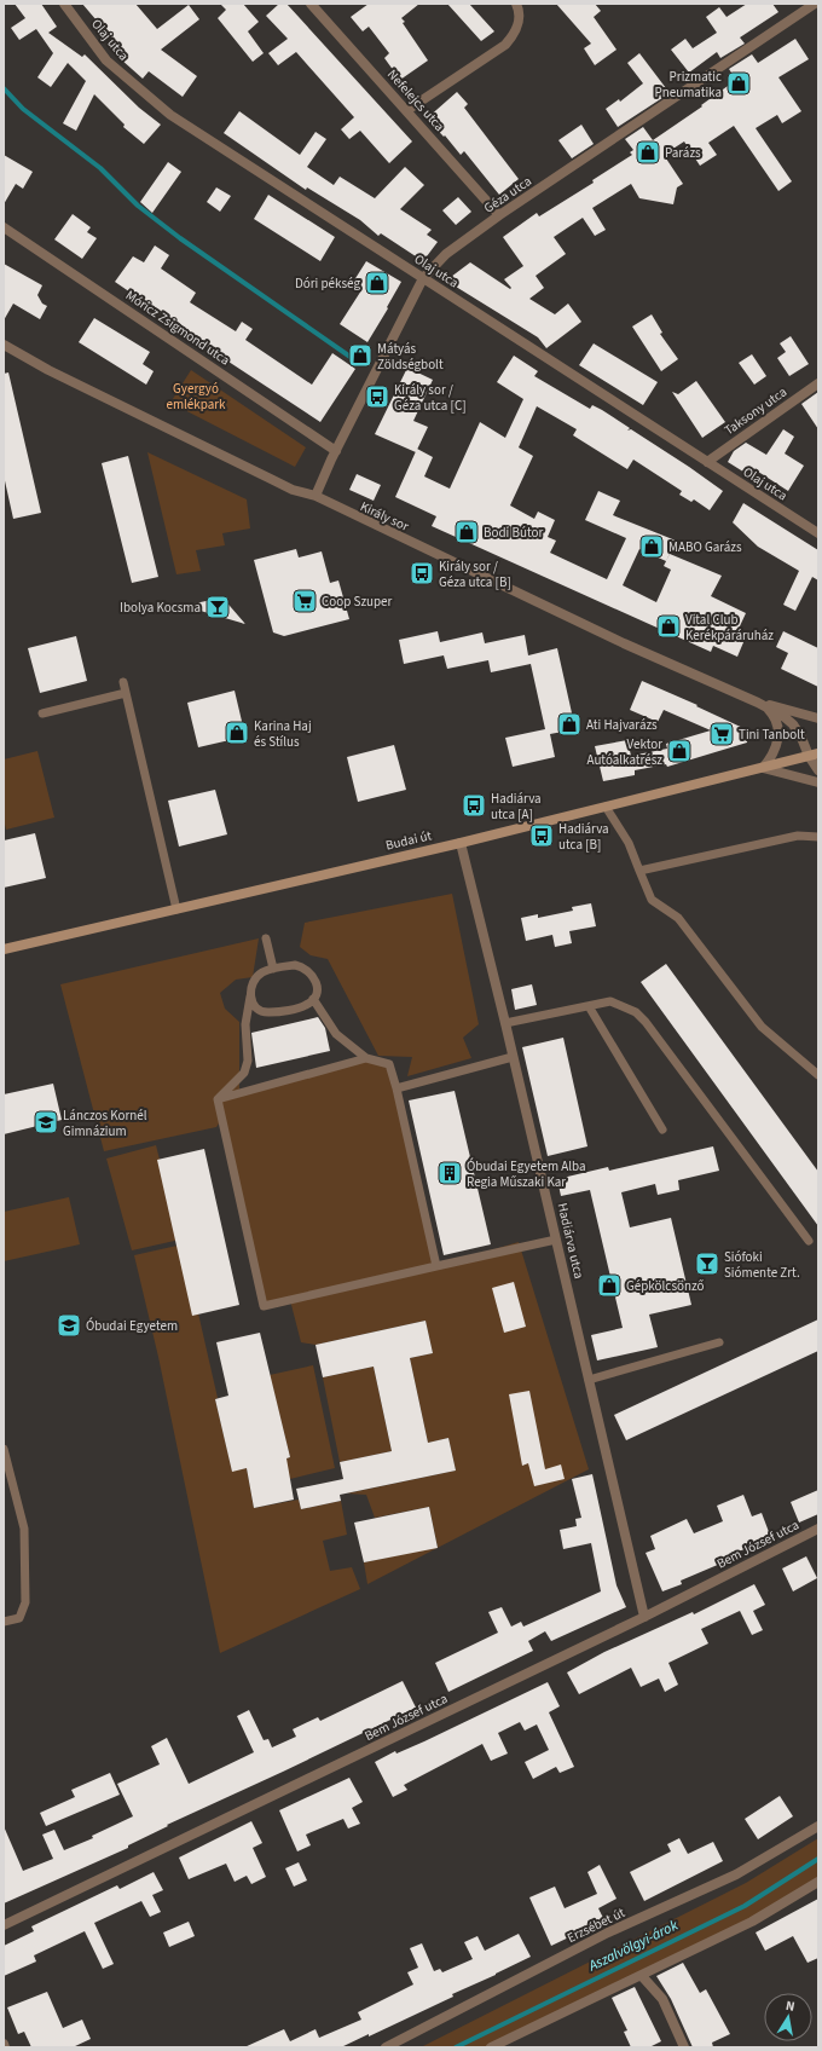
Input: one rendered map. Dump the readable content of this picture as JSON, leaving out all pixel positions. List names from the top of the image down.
{
  "streets": {
    "main road": ["Budai út"],
    "street": [
      "Olaj utca",
      "Nefelejcs utca",
      "Géza utca",
      "Móricz Zsigmond utca",
      "Taksony utca",
      "Király sor",
      "Hadiárva utca",
      "Bem József utca",
      "Erzsébet út"
    ]
  },
  "crossings": [
    ["Olaj utca", "Géza utca"],
    ["Olaj utca", "Taksony utca"],
    ["Nefelejcs utca", "Géza utca"],
    ["Géza utca", "Móricz Zsigmond utca"],
    ["Géza utca", "Király sor"],
    ["Király sor", "Budai út"],
    ["Budai út", "Hadiárva utca"],
    ["Hadiárva utca", "Bem József utca"]
  ],
  "water": ["Aszalvölgyi-árok"],
  "parks": ["Gyergyó emlékpark"],
  "places": {
    "shop": [
      "Prizmatic Pneumatika",
      "Parázs",
      "Dóri pékség",
      "Mátyás Zöldségbolt",
      "Bodi Bútor",
      "MABO Garázs",
      "Vital Club Kerékpáráruház",
      "Ati Hajvarázs",
      "Karina Haj és Stílus",
      "Vektor Autóalkatrész",
      "Gépkölcsönző"
    ],
    "bus stop": [
      "Király sor / Géza utca [C]",
      "Király sor / Géza utca [B]",
      "Hadiárva utca [A]",
      "Hadiárva utca [B]"
    ],
    "supermarket": ["Coop Szuper", "Tini Tanbolt"],
    "bar": ["Ibolya Kocsma", "Siófoki Siómente Zrt."],
    "school or university": ["Lánczos Kornél Gimnázium", "Óbudai Egyetem"],
    "building": ["Óbudai Egyetem Alba Regia Műszaki Kar"]
  },
  "north": "top"
}
